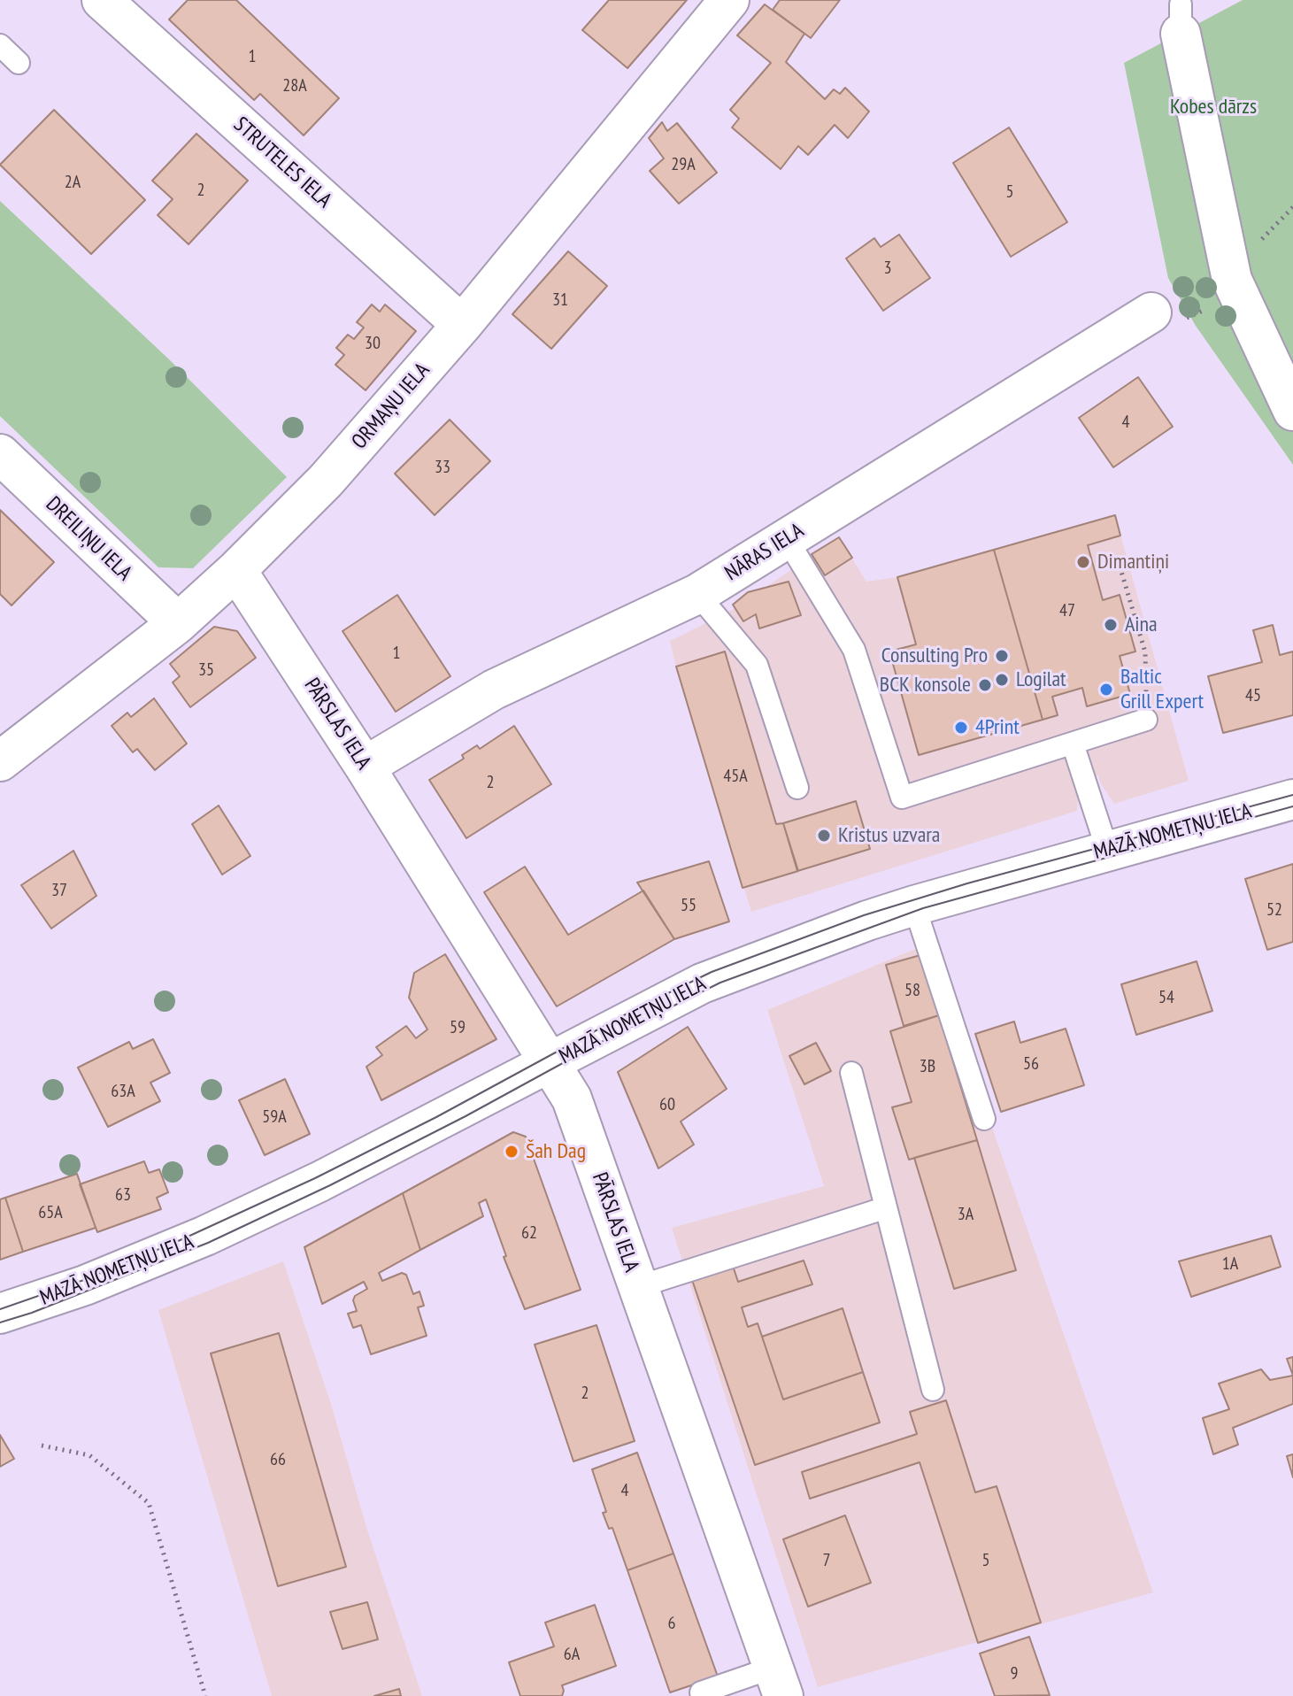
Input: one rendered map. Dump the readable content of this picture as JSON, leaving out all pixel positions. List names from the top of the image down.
{
  "streets": {
    "street": [
      "STRUTELES IELA",
      "ORMAŅU IELA",
      "DREILIŅU IELA",
      "NĀRAS IELA",
      "PĀRSLAS IELA",
      "MAZĀ NOMETŅU IELA"
    ]
  },
  "crossings": [
    ["STRUTELES IELA", "ORMAŅU IELA"],
    ["ORMAŅU IELA", "DREILIŅU IELA"],
    ["ORMAŅU IELA", "PĀRSLAS IELA"],
    ["NĀRAS IELA", "PĀRSLAS IELA"],
    ["PĀRSLAS IELA", "MAZĀ NOMETŅU IELA"]
  ],
  "parks": ["Kobes dārzs"],
  "places": [
    "Dimantiņi",
    "Aina",
    "Consulting Pro",
    "Logilat",
    "BCK konsole",
    "Baltic Grill Expert",
    "4Print",
    "Kristus uzvara",
    "Šah Dag"
  ],
  "house_numbers": [
    "1",
    "28A",
    "29A",
    "2A",
    "2",
    "5",
    "3",
    "31",
    "30",
    "4",
    "33",
    "47",
    "1",
    "35",
    "45",
    "45A",
    "2",
    "37",
    "55",
    "52",
    "58",
    "54",
    "59",
    "56",
    "3B",
    "63A",
    "60",
    "59A",
    "63",
    "65A",
    "3A",
    "62",
    "1A",
    "2",
    "66",
    "4",
    "7",
    "5",
    "6",
    "6A",
    "9"
  ]
}
